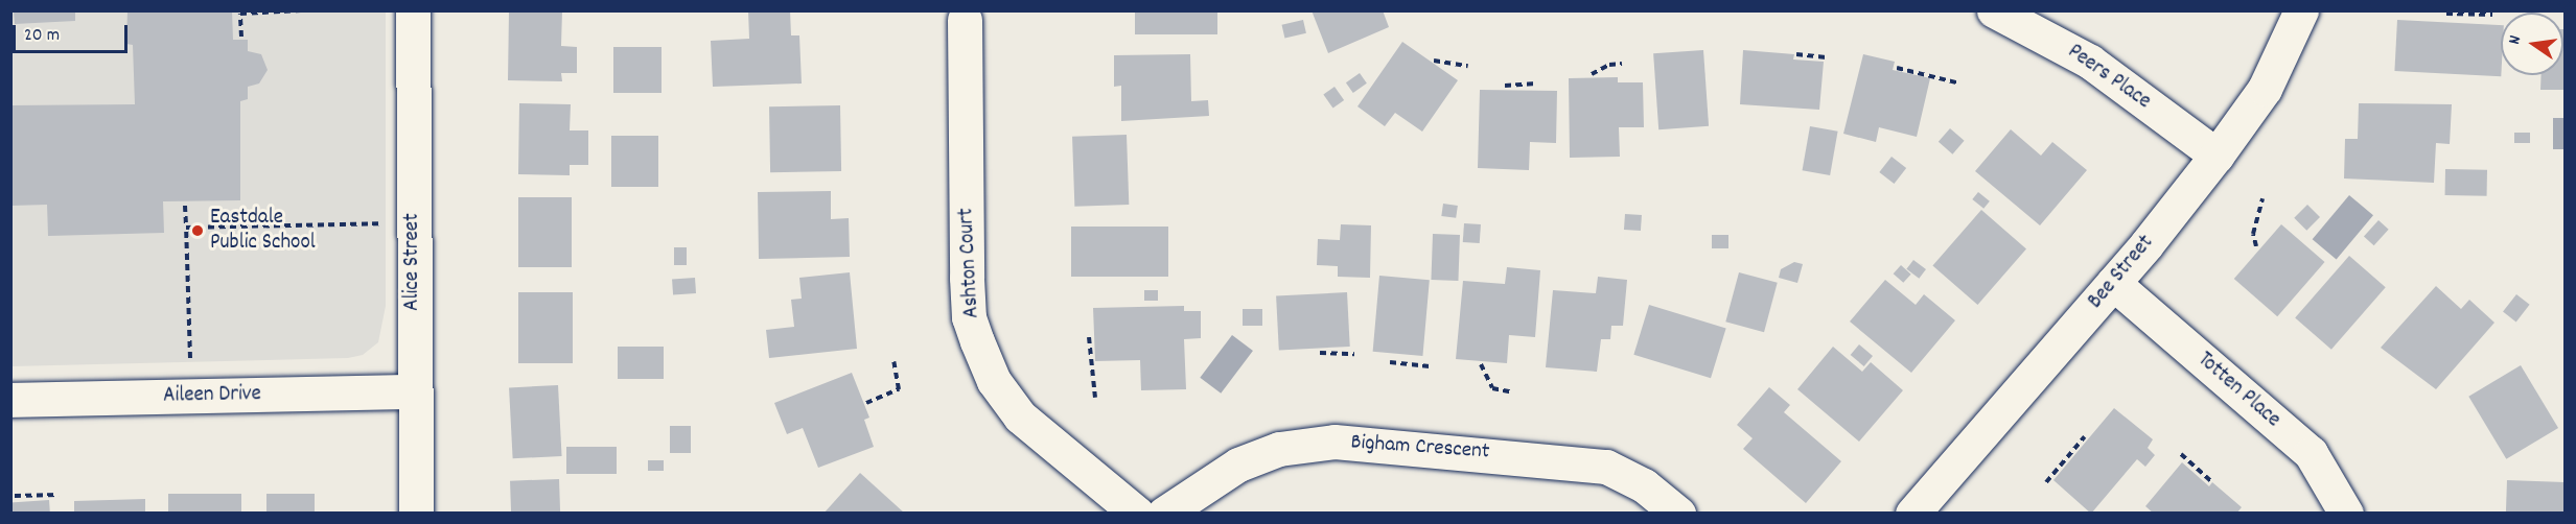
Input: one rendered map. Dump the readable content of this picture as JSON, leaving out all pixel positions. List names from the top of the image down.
{
  "streets": {
    "street": [
      "Peers Place",
      "Alice Street",
      "Ashton Court",
      "Bee Street",
      "Totten Place",
      "Aileen Drive",
      "Bigham Crescent"
    ]
  },
  "crossings": [
    ["Peers Place", "Bee Street"],
    ["Alice Street", "Aileen Drive"],
    ["Bee Street", "Totten Place"]
  ],
  "places": ["Eastdale Public School"],
  "scale_bar": "20 m",
  "north": "left"
}
